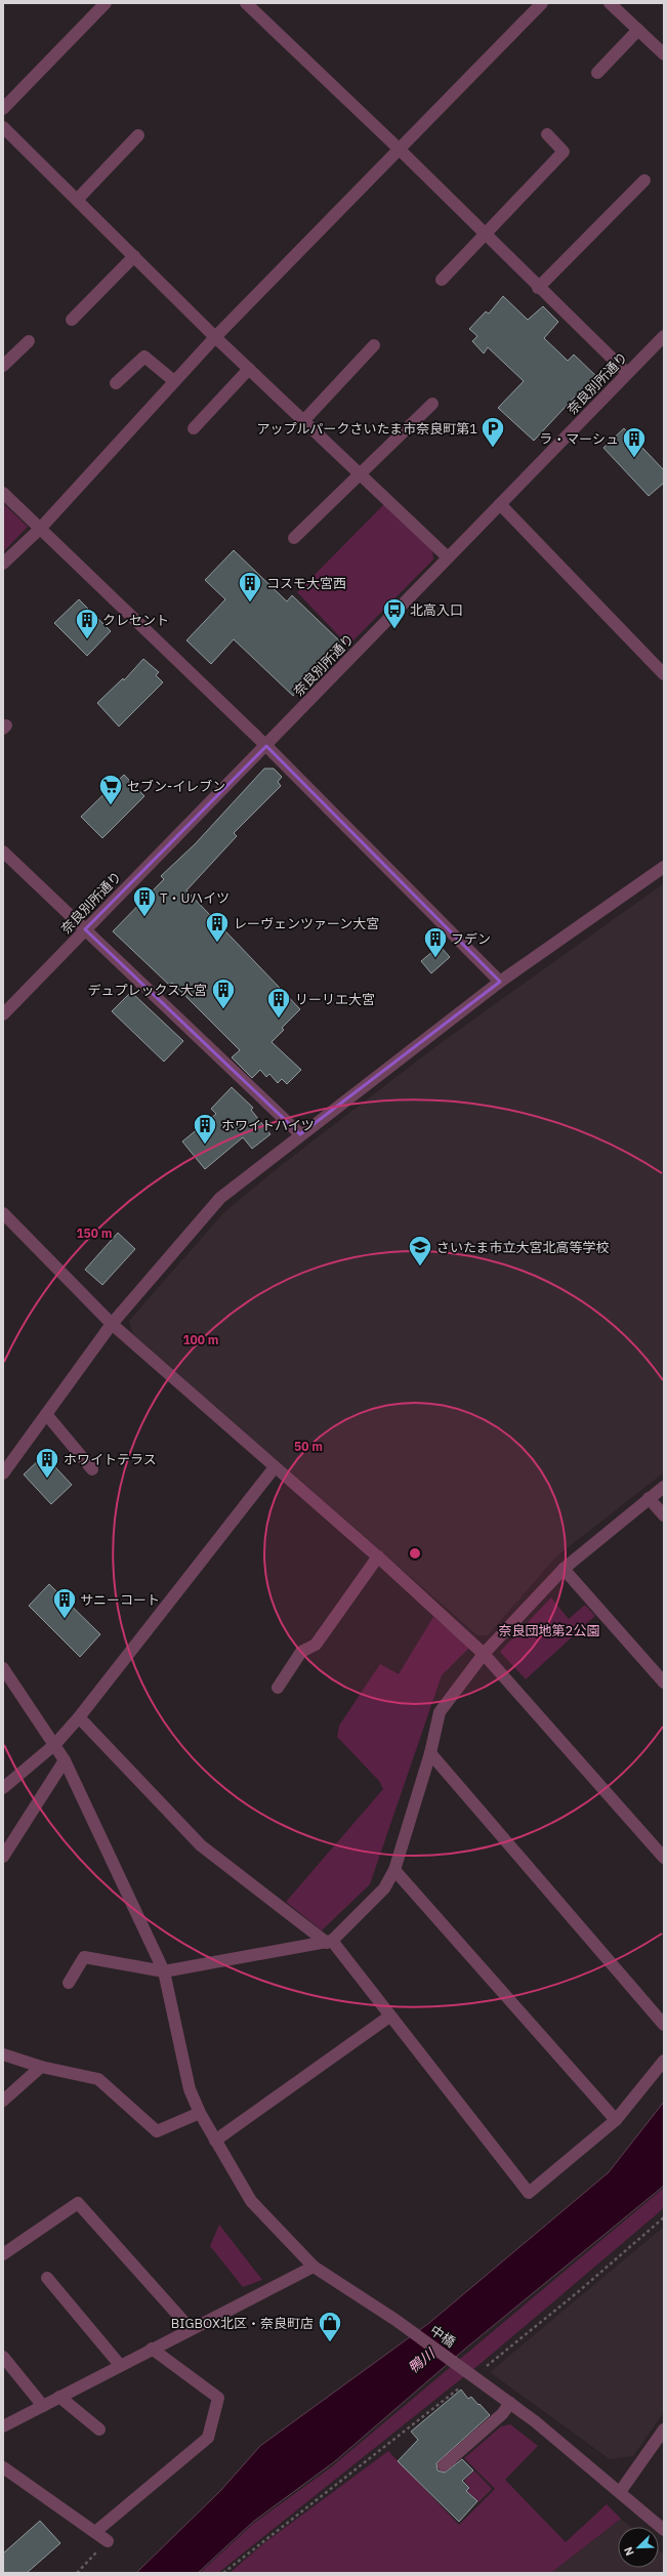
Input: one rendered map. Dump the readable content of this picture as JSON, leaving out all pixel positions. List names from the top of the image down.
{
  "streets": {
    "street": ["奈良別所通り", "中橋"]
  },
  "water": ["鴨川"],
  "parks": ["奈良団地第2公園"],
  "places": {
    "parking": ["アップルパークさいたま市奈良町第1"],
    "building": [
      "ラ・マーシュ",
      "コスモ大宮西",
      "クレセント",
      "T・Uハイツ",
      "レーヴェンツァーン大宮",
      "フデン",
      "デュプレックス大宮",
      "リーリエ大宮",
      "ホワイトハイツ",
      "ホワイトテラス",
      "サニーコート"
    ],
    "bus stop": ["北高入口"],
    "supermarket": ["セブン-イレブン"],
    "school or university": ["さいたま市立大宮北高等学校"],
    "shop": ["BIGBOX北区・奈良町店"]
  },
  "north": "bottom left",
  "rings": ["150 m", "100 m", "50 m"]
}
